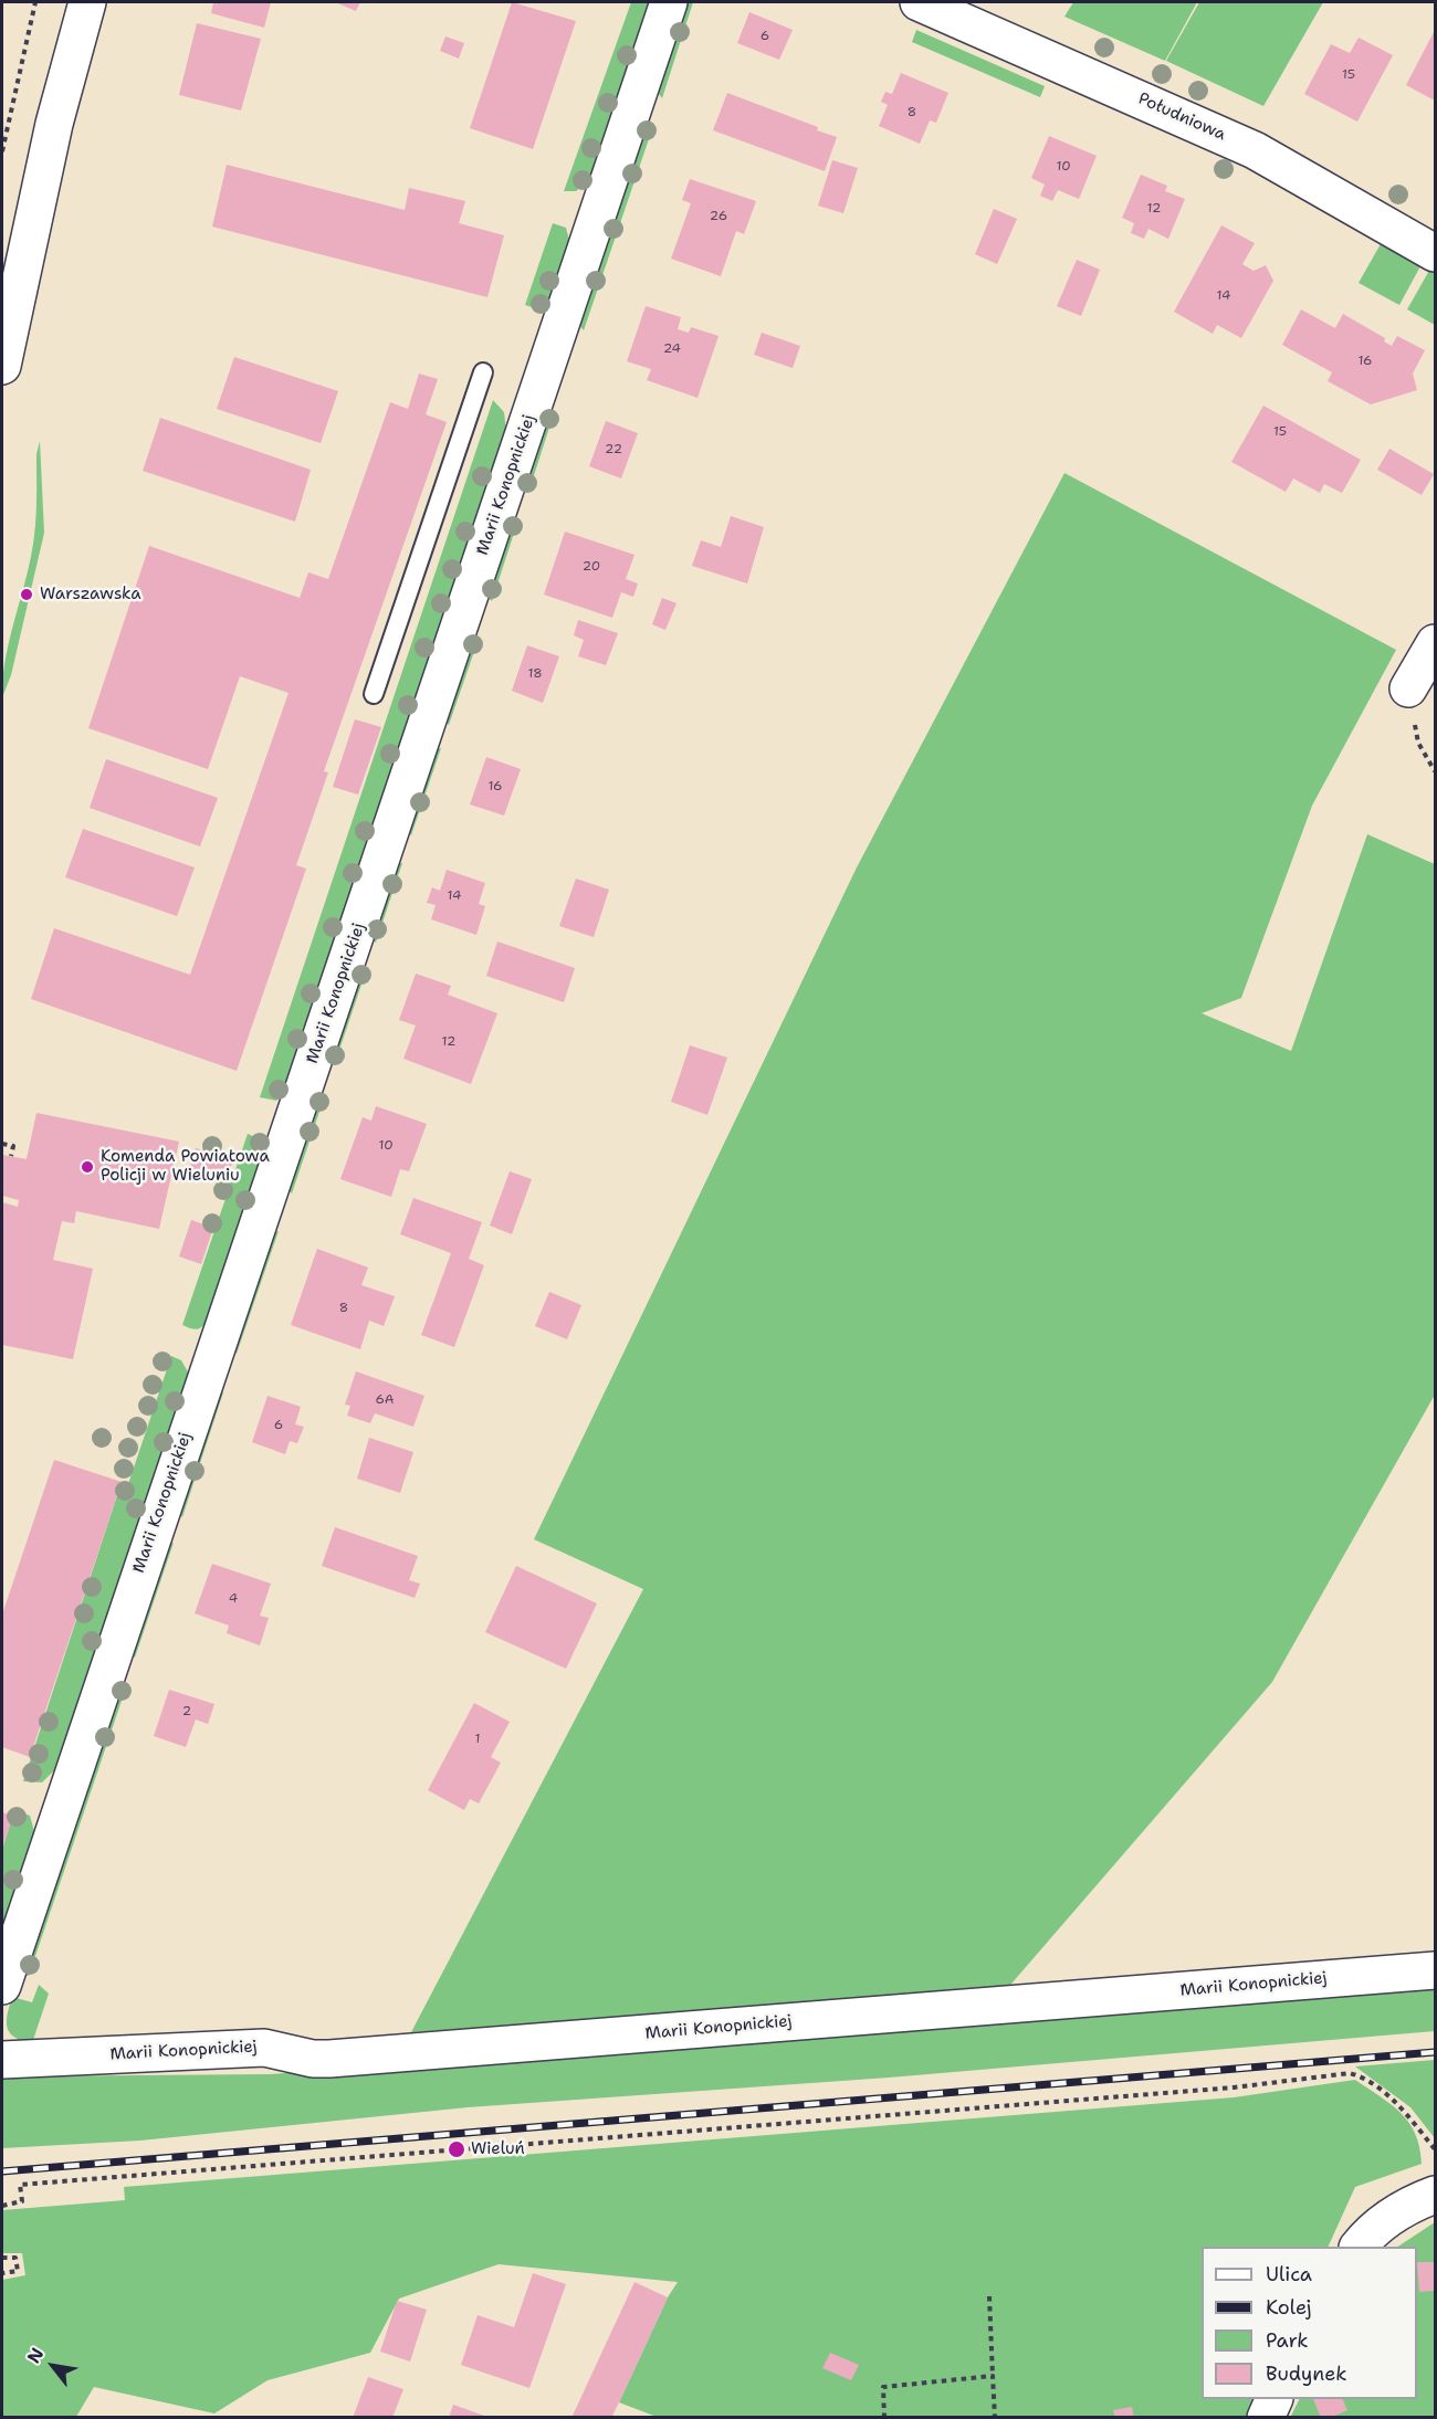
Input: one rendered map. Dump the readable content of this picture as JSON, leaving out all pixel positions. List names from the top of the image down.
{
  "streets": {
    "street": ["Południowa", "Marii Konopnickiej"]
  },
  "places": ["Warszawska", "Komenda Powiatowa Policji w Wieluniu", "Wieluń"],
  "house_numbers": [
    "6",
    "15",
    "8",
    "10",
    "12",
    "26",
    "14",
    "24",
    "16",
    "15",
    "22",
    "20",
    "18",
    "16",
    "14",
    "12",
    "10",
    "8",
    "6A",
    "6",
    "4",
    "2",
    "1"
  ],
  "legend": [
    "Ulica",
    "Kolej",
    "Park",
    "Budynek"
  ],
  "north": "top left"
}
